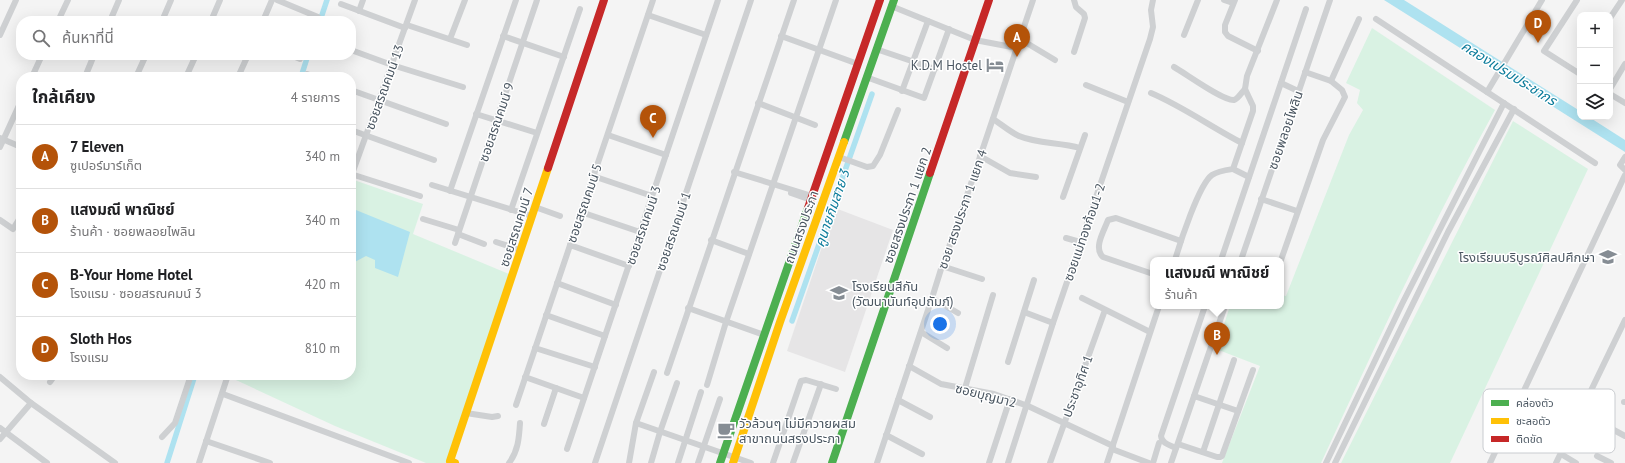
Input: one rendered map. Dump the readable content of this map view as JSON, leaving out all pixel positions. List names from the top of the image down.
{
  "streets": {
    "street": [
      "ซอยสรณคมน์ 13",
      "ซอยสรณคมน์ 9",
      "ซอยพลอยไพลิน",
      "ซอยสรณคมน์ 5",
      "ซอยสรงประภา 1 แยก 2",
      "ซอย สรงประภา 1 แยก 4",
      "ซอยสรณคมน์ 3",
      "ซอยสรณคมน์ 7",
      "ถนนสรงประภา",
      "ซอยสรณคมน์ 1",
      "ซอยแม่ทองก้อน1-2",
      "ประชาอุทิศ 1",
      "ซอยบุญมา2"
    ]
  },
  "crossings": [
    ["ซอย สรงประภา 1 แยก 4", "ซอยบุญมา2"],
    ["ซอยแม่ทองก้อน1-2", "ซอยบุญมา2"],
    ["ประชาอุทิศ 1", "ซอยบุญมา2"]
  ],
  "water": ["คลองเปรมประชากร", "คูนายกิมสาย 3"],
  "places": {
    "hotel": ["K.D.M Hostel"],
    "school or university": ["โรงเรียนบริบูรณ์ศิลปศึกษา", "โรงเรียนสีกัน (วัฒนานันท์อุปถัมภ์)"],
    "cafe": ["วัวล้วนๆ ไม่มีควายผสม สาขาถนนสรงประภา"]
  },
  "legend": ["คล่องตัว", "ชะลอตัว", "ติดขัด"],
  "page": {
    "pins": [
      "D",
      "A",
      "C",
      "B"
    ],
    "map_buttons": ["+", "−"],
    "search": "ค้นหาที่นี่",
    "heading": ["ใกล้เคียง", "4 รายการ"],
    "list": [
      {
        "mark": "A",
        "name": "7 Eleven",
        "note": "ซูเปอร์มาร์เก็ต",
        "value": "340 m"
      },
      {
        "mark": "B",
        "name": "แสงมณี พาณิชย์",
        "note": "ร้านค้า · ซอยพลอยไพลิน",
        "value": "340 m"
      },
      {
        "mark": "C",
        "name": "B-Your Home Hotel",
        "note": "โรงแรม · ซอยสรณคมน์ 3",
        "value": "420 m"
      },
      {
        "mark": "D",
        "name": "Sloth Hos",
        "note": "โรงแรม",
        "value": "810 m"
      }
    ],
    "popup": ["แสงมณี พาณิชย์", "ร้านค้า"]
  }
}
